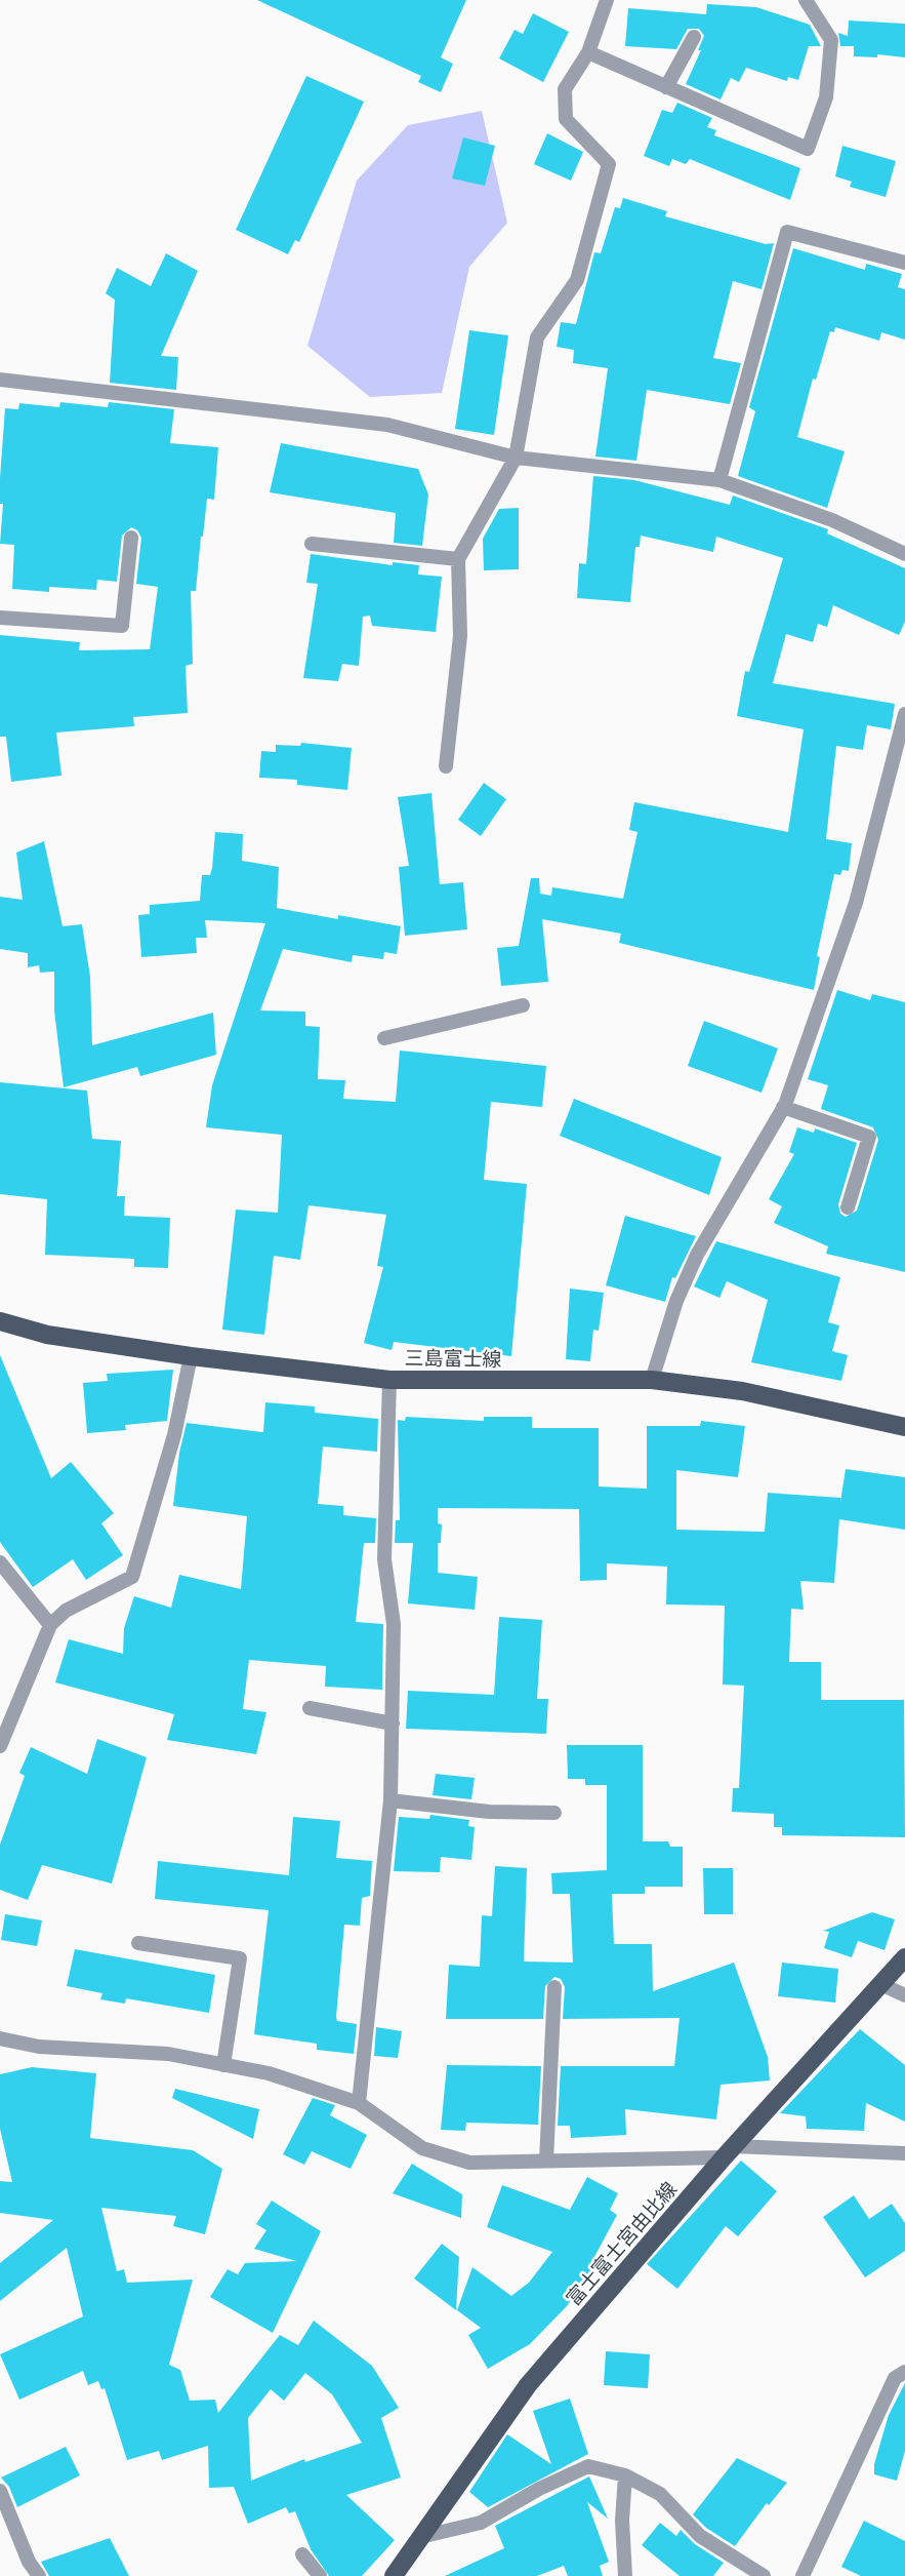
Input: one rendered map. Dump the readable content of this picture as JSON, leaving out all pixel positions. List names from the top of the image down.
{
  "streets": {
    "main road": ["三島富士線", "富士富士宮由比線"]
  }
}
